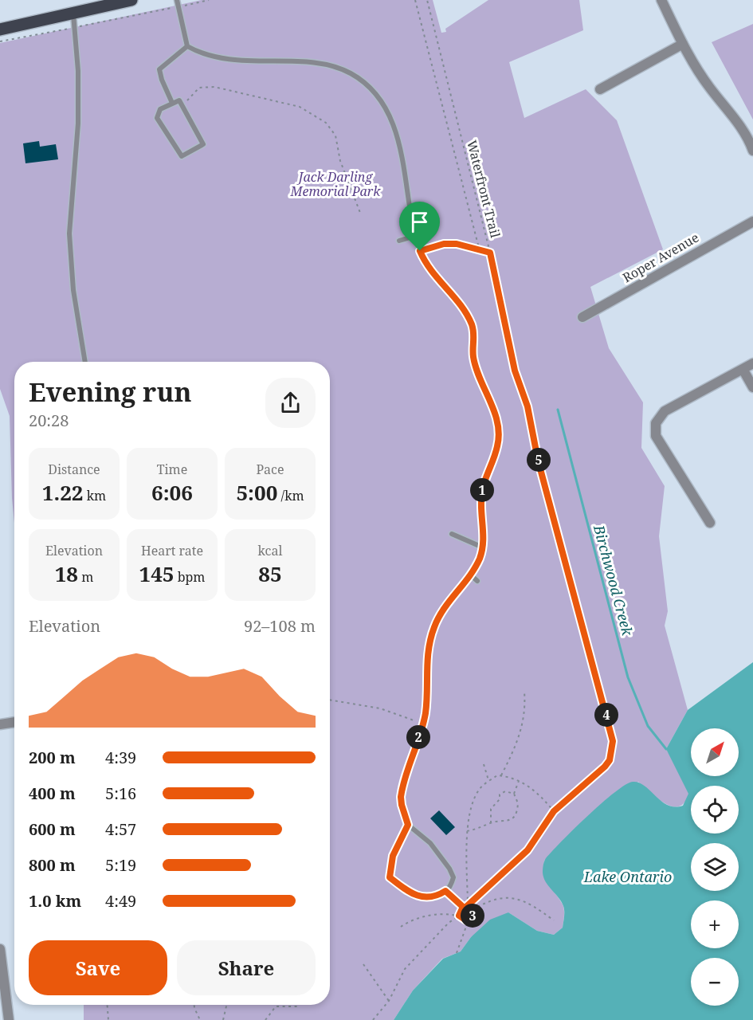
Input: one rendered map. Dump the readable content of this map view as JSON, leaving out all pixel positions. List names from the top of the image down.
{
  "streets": {
    "street": ["Roper Avenue"],
    "path": ["Waterfront Trail"]
  },
  "water": ["Birchwood Creek", "Lake Ontario"],
  "parks": ["Jack Darling Memorial Park"],
  "north": "top right",
  "page": {
    "heading": ["Evening run", "20:28"],
    "stats": [
      ["Distance", "1.22 km"],
      ["Time", "6:06"],
      ["Pace", "5:00 /km"],
      ["Elevation", "18 m"],
      ["Heart rate", "145 bpm"],
      ["kcal", "85"]
    ],
    "pins": [
      "5",
      "1",
      "4",
      "2",
      "3"
    ],
    "chart": ["Elevation", "92–108 m"],
    "map_buttons": ["+", "−"],
    "list": [
      {
        "name": "200 m",
        "note": "4:39"
      },
      {
        "name": "400 m",
        "note": "5:16"
      },
      {
        "name": "600 m",
        "note": "4:57"
      },
      {
        "name": "800 m",
        "note": "5:19"
      },
      {
        "name": "1.0 km",
        "note": "4:49"
      }
    ],
    "buttons": ["Save", "Share"]
  }
}
